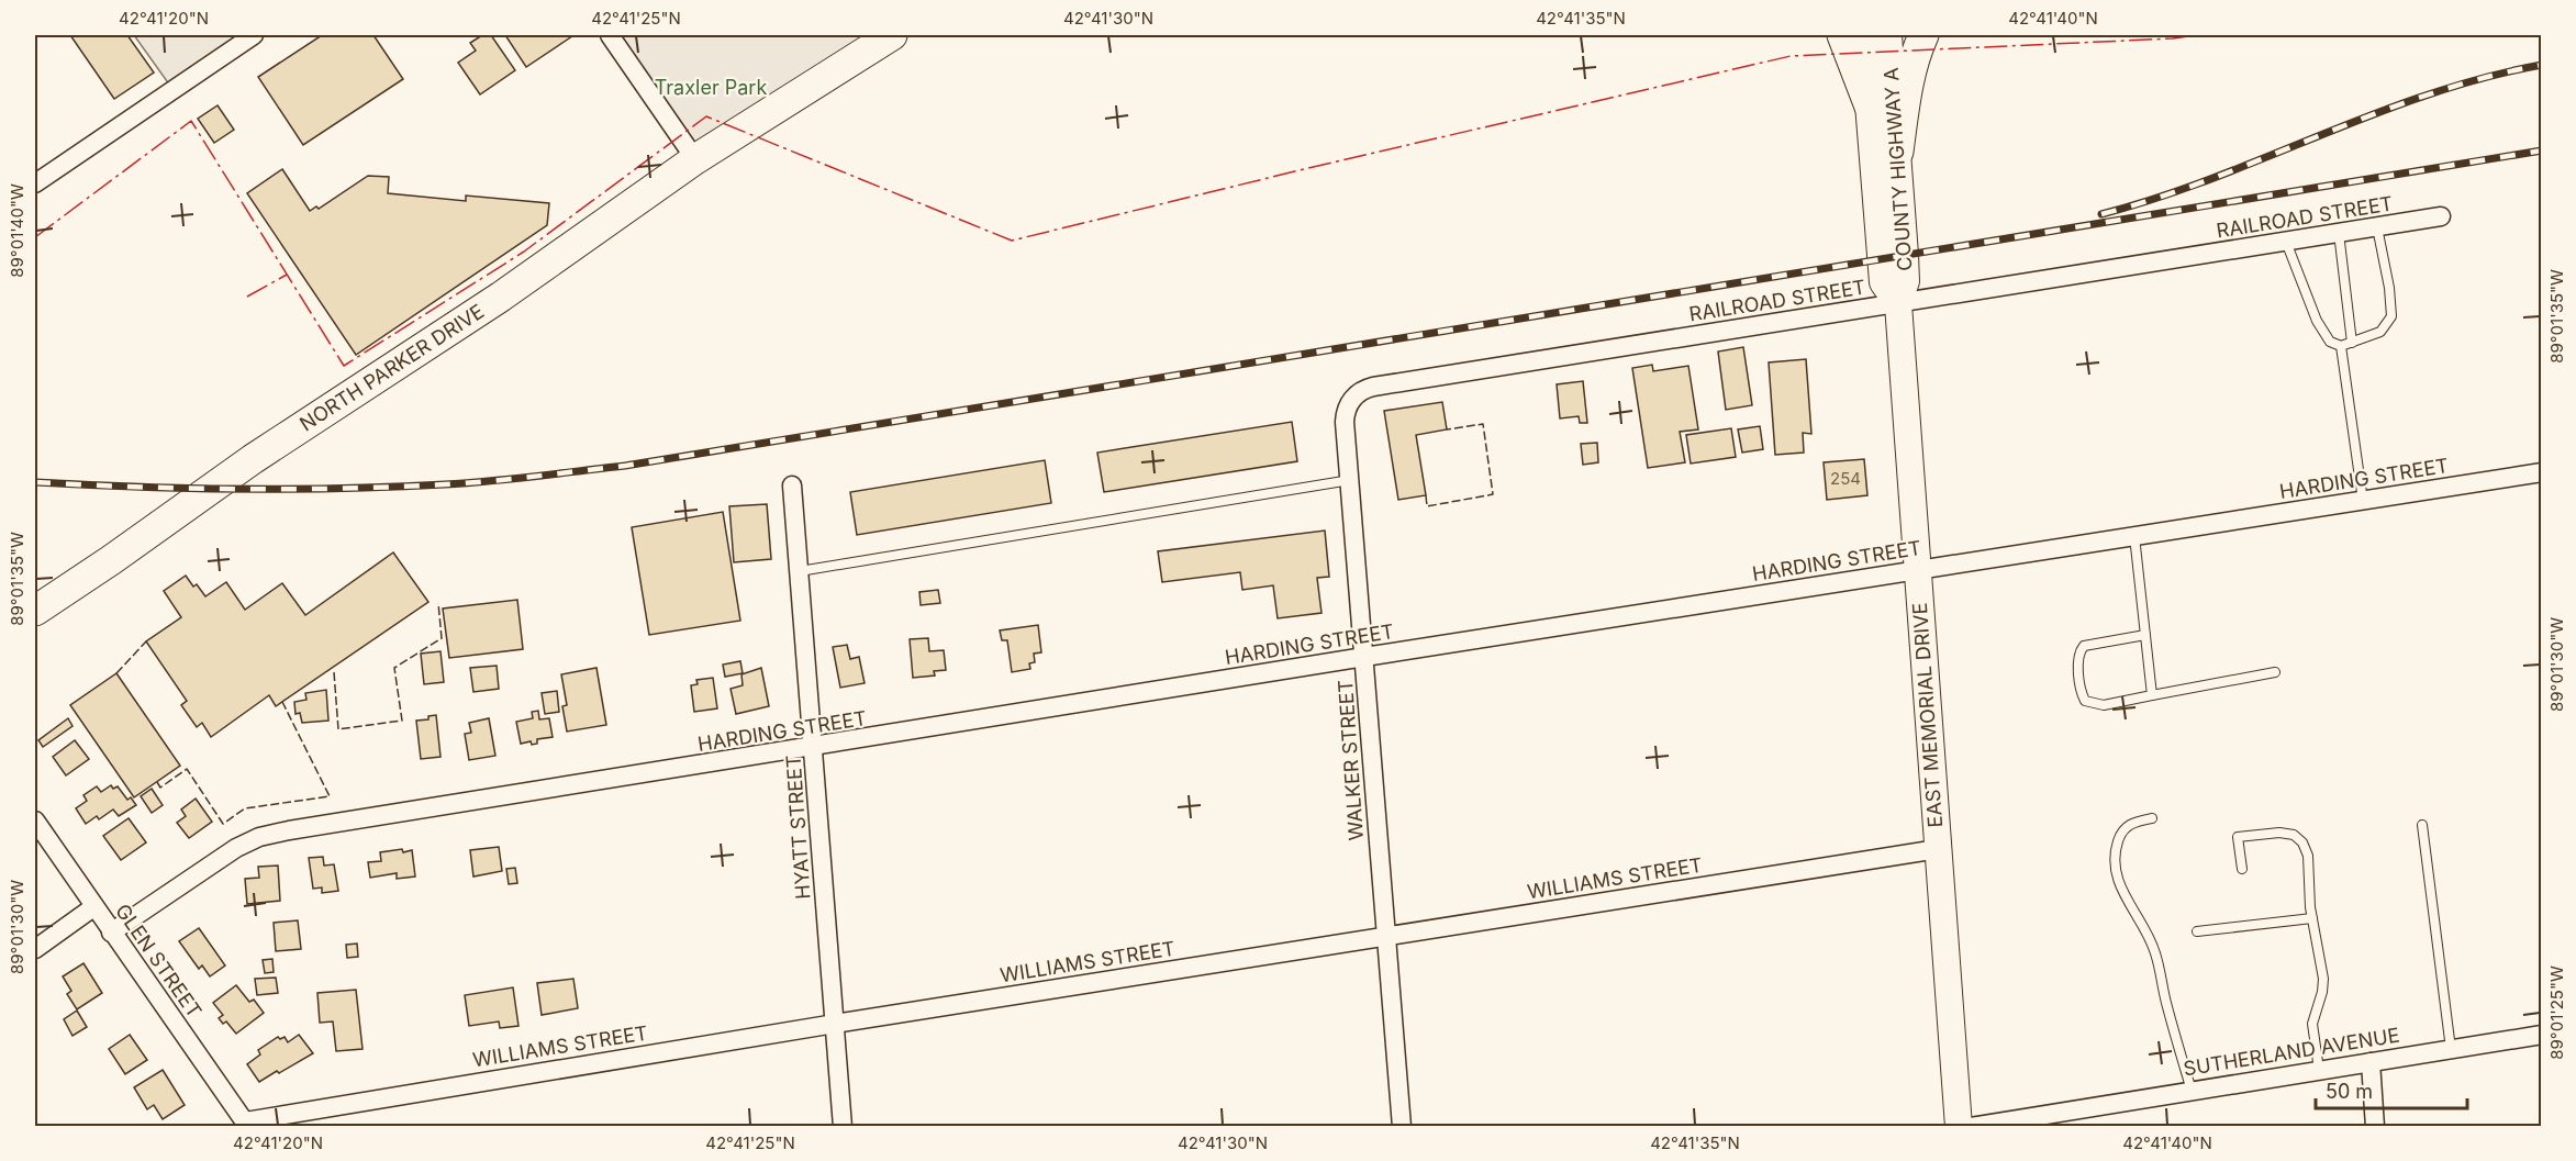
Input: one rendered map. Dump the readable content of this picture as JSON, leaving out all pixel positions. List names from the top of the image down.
{
  "streets": {
    "main road": ["COUNTY HIGHWAY A", "NORTH PARKER DRIVE", "EAST MEMORIAL DRIVE"],
    "street": [
      "RAILROAD STREET",
      "HARDING STREET",
      "WALKER STREET",
      "HYATT STREET",
      "WILLIAMS STREET",
      "GLEN STREET",
      "SUTHERLAND AVENUE"
    ]
  },
  "crossings": [
    ["COUNTY HIGHWAY A", "RAILROAD STREET"],
    ["COUNTY HIGHWAY A", "EAST MEMORIAL DRIVE"],
    ["RAILROAD STREET", "EAST MEMORIAL DRIVE"],
    ["RAILROAD STREET", "WALKER STREET"],
    ["HARDING STREET", "EAST MEMORIAL DRIVE"],
    ["HARDING STREET", "WALKER STREET"],
    ["HARDING STREET", "HYATT STREET"],
    ["HARDING STREET", "GLEN STREET"],
    ["EAST MEMORIAL DRIVE", "WILLIAMS STREET"],
    ["WALKER STREET", "WILLIAMS STREET"],
    ["HYATT STREET", "WILLIAMS STREET"],
    ["WILLIAMS STREET", "GLEN STREET"]
  ],
  "parks": ["Traxler Park"],
  "house_numbers": ["254"],
  "scale_bar": "50 m",
  "coordinates": [
    "42°41'20\"N",
    "42°41'25\"N",
    "42°41'30\"N",
    "42°41'35\"N",
    "42°41'40\"N",
    "89°01'40\"W",
    "89°01'35\"W",
    "89°01'30\"W",
    "89°01'25\"W"
  ]
}
